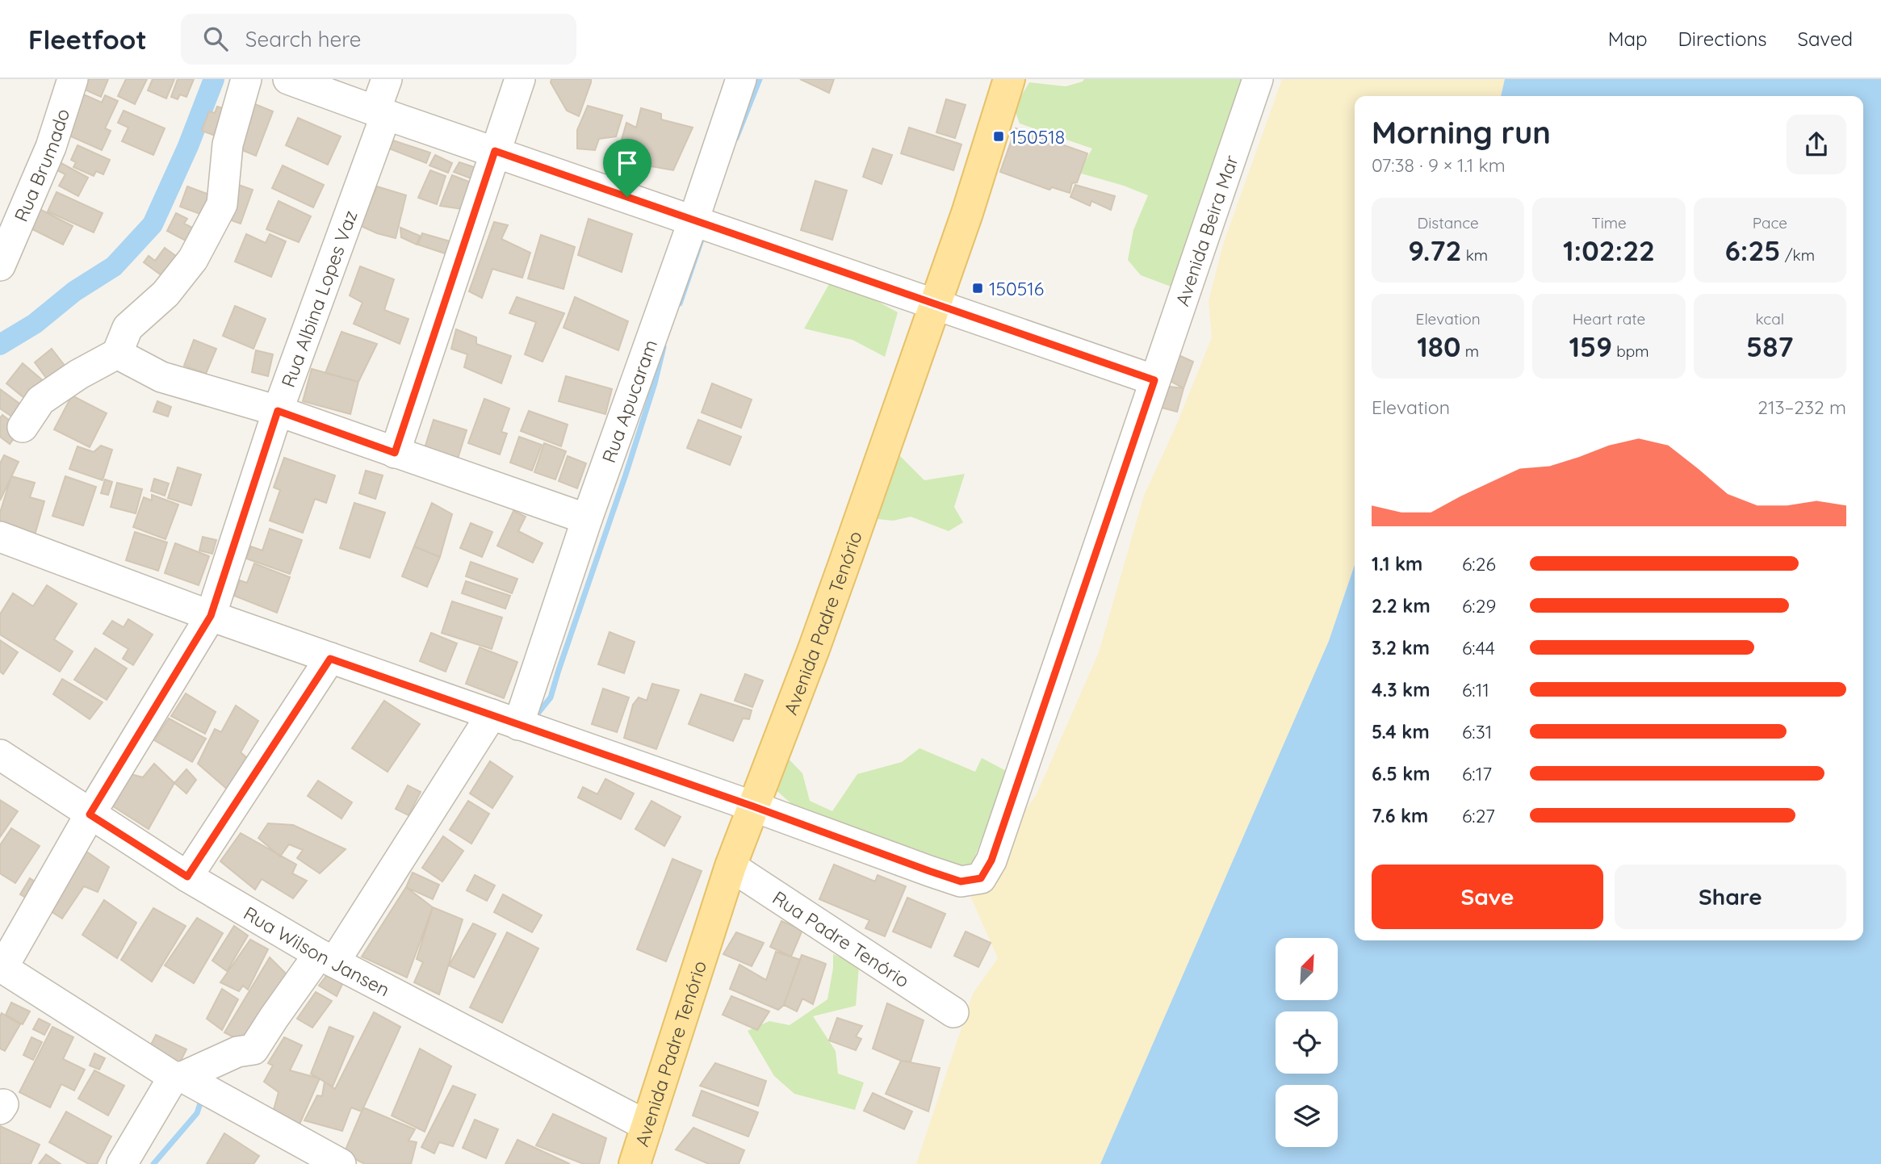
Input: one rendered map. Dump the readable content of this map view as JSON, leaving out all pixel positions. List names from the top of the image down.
{
  "streets": {
    "main road": ["Avenida Padre Tenório"],
    "street": [
      "Rua Brumado",
      "Avenida Beira Mar",
      "Rua Albina Lopes Vaz",
      "Rua Apucaram",
      "Rua Padre Tenório",
      "Rua Wilson Jansen"
    ]
  },
  "crossings": [
    ["Avenida Beira Mar", "Avenida Padre Tenório"],
    ["Rua Albina Lopes Vaz", "Rua Wilson Jansen"],
    ["Avenida Padre Tenório", "Rua Padre Tenório"],
    ["Avenida Padre Tenório", "Rua Wilson Jansen"]
  ],
  "places": {
    "transit": ["150518", "150516"]
  },
  "north": "top right",
  "page": {
    "header": "Fleetfoot",
    "search": "Search here",
    "nav": ["Map", "Directions", "Saved"],
    "heading": ["Morning run", "07:38 · 9 × 1.1 km"],
    "stats": [
      ["Distance", "9.72 km"],
      ["Time", "1:02:22"],
      ["Pace", "6:25 /km"],
      ["Elevation", "180 m"],
      ["Heart rate", "159 bpm"],
      ["kcal", "587"]
    ],
    "chart": ["Elevation", "213–232 m"],
    "list": [
      {
        "name": "1.1 km",
        "note": "6:26"
      },
      {
        "name": "2.2 km",
        "note": "6:29"
      },
      {
        "name": "3.2 km",
        "note": "6:44"
      },
      {
        "name": "4.3 km",
        "note": "6:11"
      },
      {
        "name": "5.4 km",
        "note": "6:31"
      },
      {
        "name": "6.5 km",
        "note": "6:17"
      },
      {
        "name": "7.6 km",
        "note": "6:27"
      }
    ],
    "buttons": ["Save", "Share"]
  }
}
